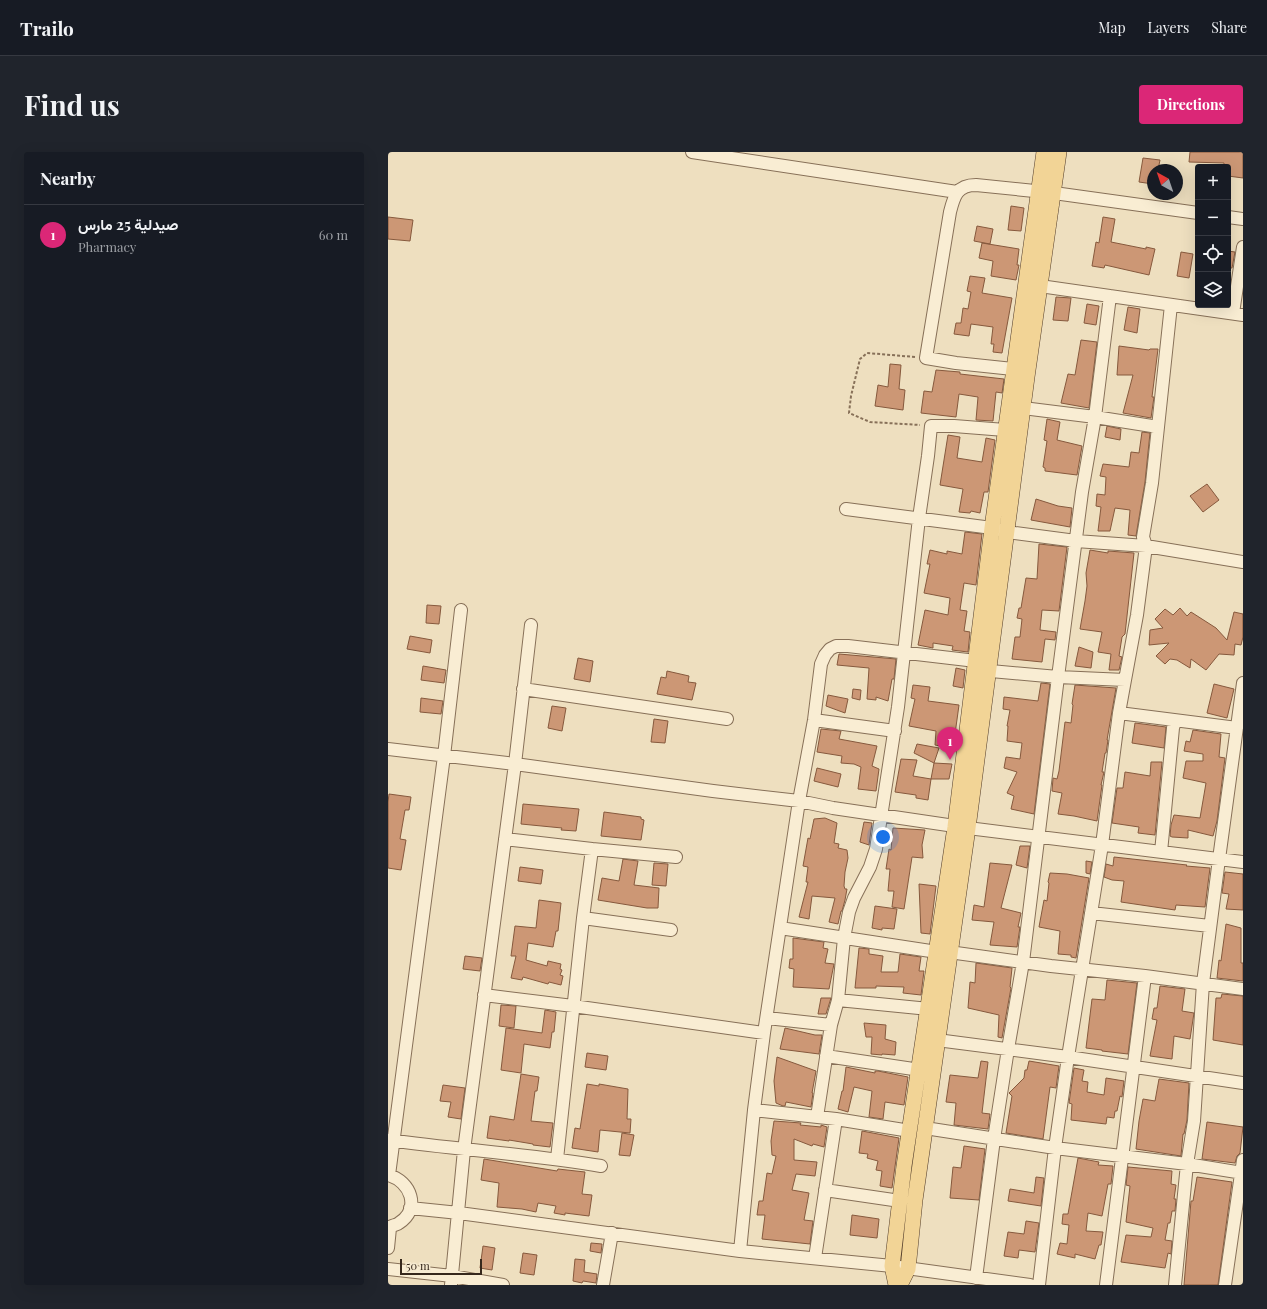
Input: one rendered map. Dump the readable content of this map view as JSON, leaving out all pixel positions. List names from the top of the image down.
{
  "scale_bar": "50 m",
  "north": "top left",
  "page": {
    "header": "Trailo",
    "nav": ["Map", "Layers", "Share"],
    "buttons": "Directions",
    "title": "Find us",
    "heading": "Nearby",
    "map_buttons": ["+", "−"],
    "list": [
      {
        "mark": "1",
        "name": "صيدلية 25 مارس",
        "note": "Pharmacy",
        "value": "60 m"
      }
    ],
    "pins": "1",
    "scale": "50 m"
  }
}
